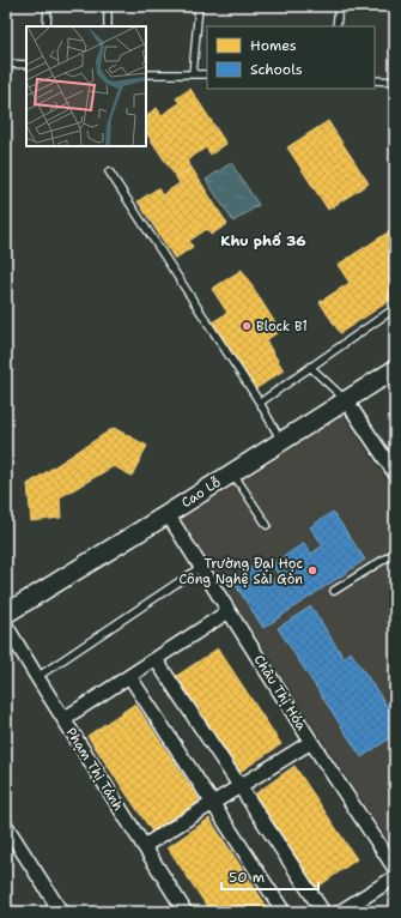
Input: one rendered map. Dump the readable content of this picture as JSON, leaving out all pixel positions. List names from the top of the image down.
{
  "streets": {
    "street": ["Cao Lỗ", "Châu Thị Hóa", "Phạm Thị Tánh"]
  },
  "crossings": [
    ["Cao Lỗ", "Châu Thị Hóa"]
  ],
  "districts": ["Khu phố 36"],
  "places": ["Block B1", "Trường Đại Học Công Nghệ Sài Gòn"],
  "legend": ["Homes", "Schools"],
  "scale_bar": "50 m"
}
